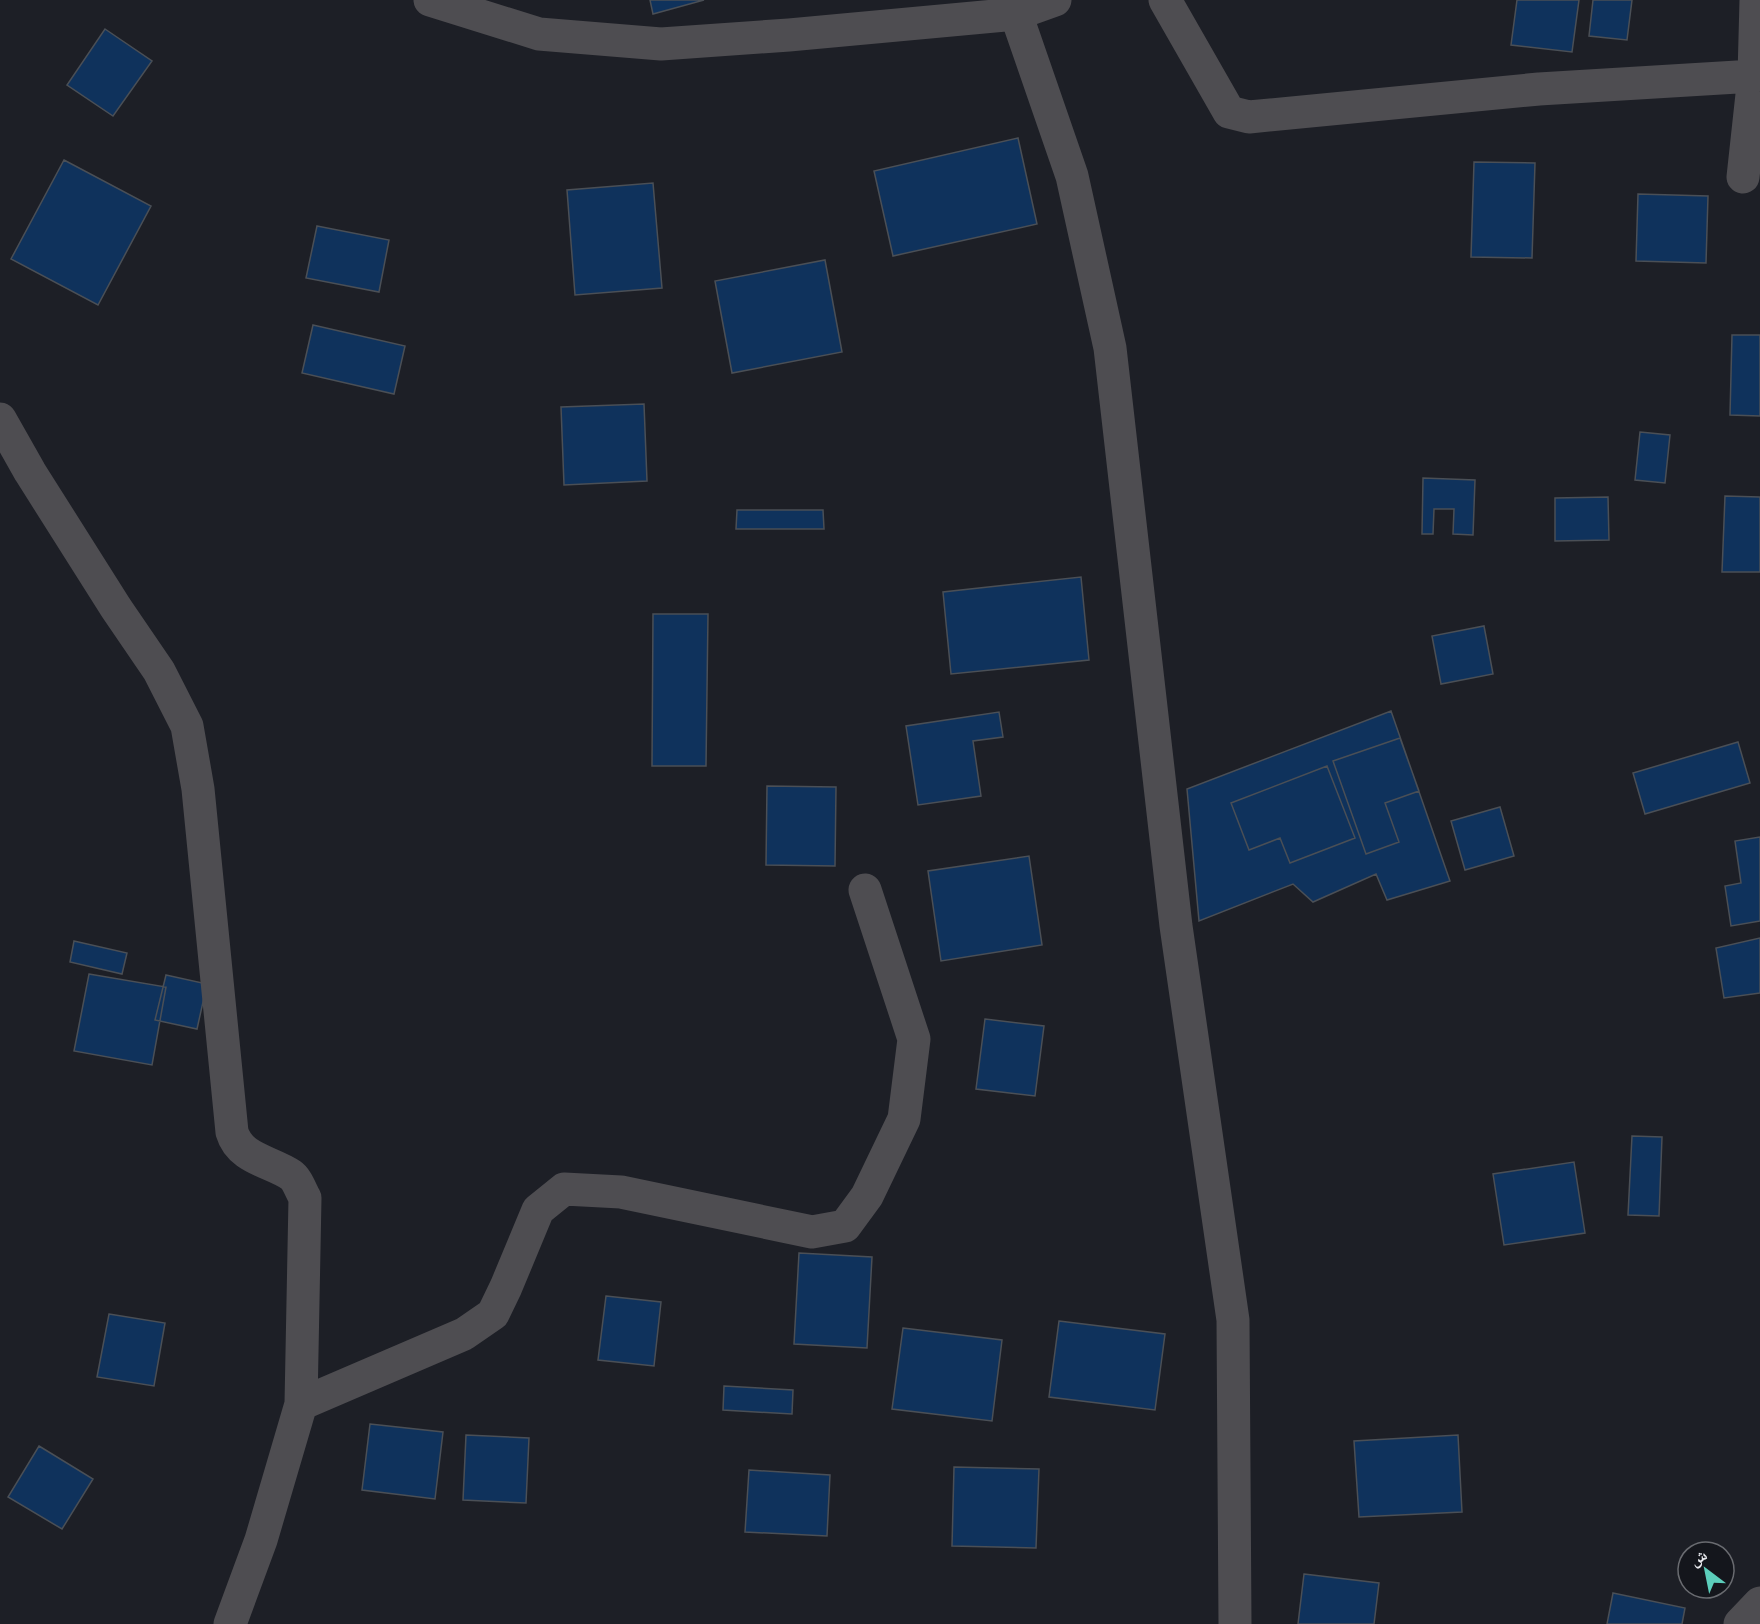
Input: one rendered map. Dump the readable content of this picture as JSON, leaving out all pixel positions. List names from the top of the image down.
{
  "north": "top left"
}
